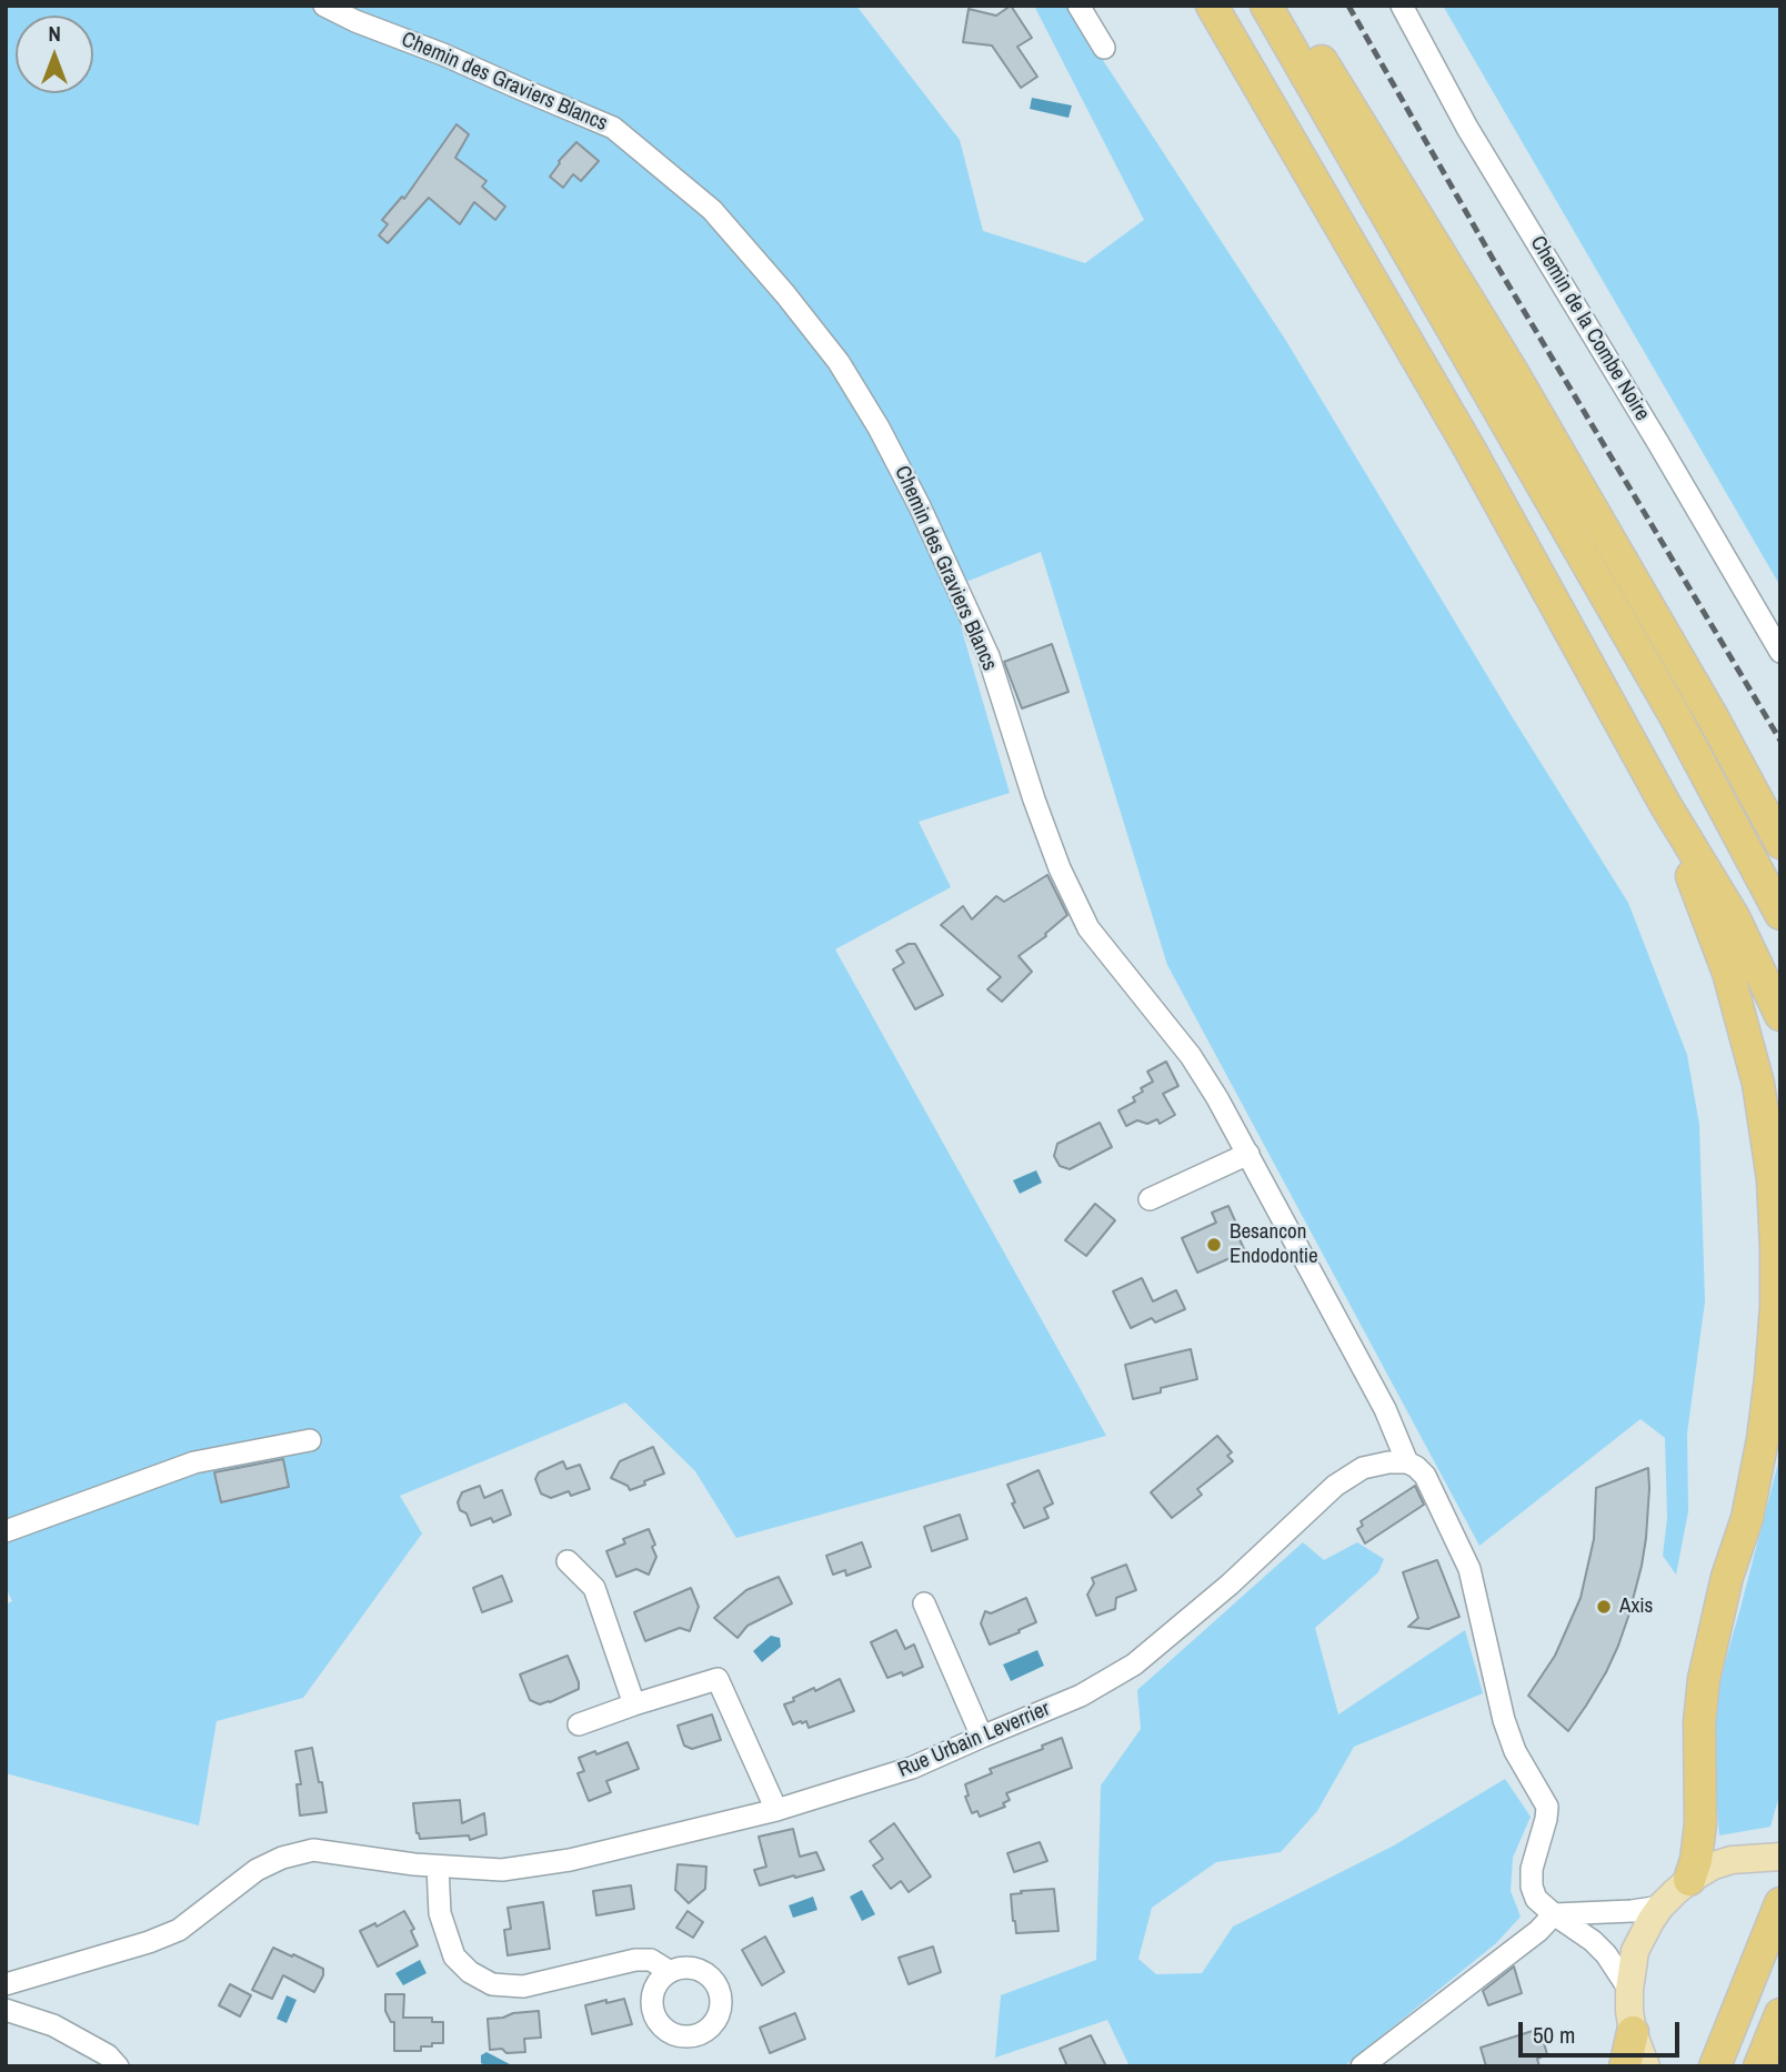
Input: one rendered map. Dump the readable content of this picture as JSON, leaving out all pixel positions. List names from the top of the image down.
{
  "streets": {
    "street": ["Chemin des Graviers Blancs", "Chemin de la Combe Noire", "Rue Urbain Leverrier"]
  },
  "crossings": [
    ["Chemin des Graviers Blancs", "Rue Urbain Leverrier"]
  ],
  "places": ["Besancon Endodontie", "Axis"],
  "scale_bar": "50 m",
  "north": "top"
}
